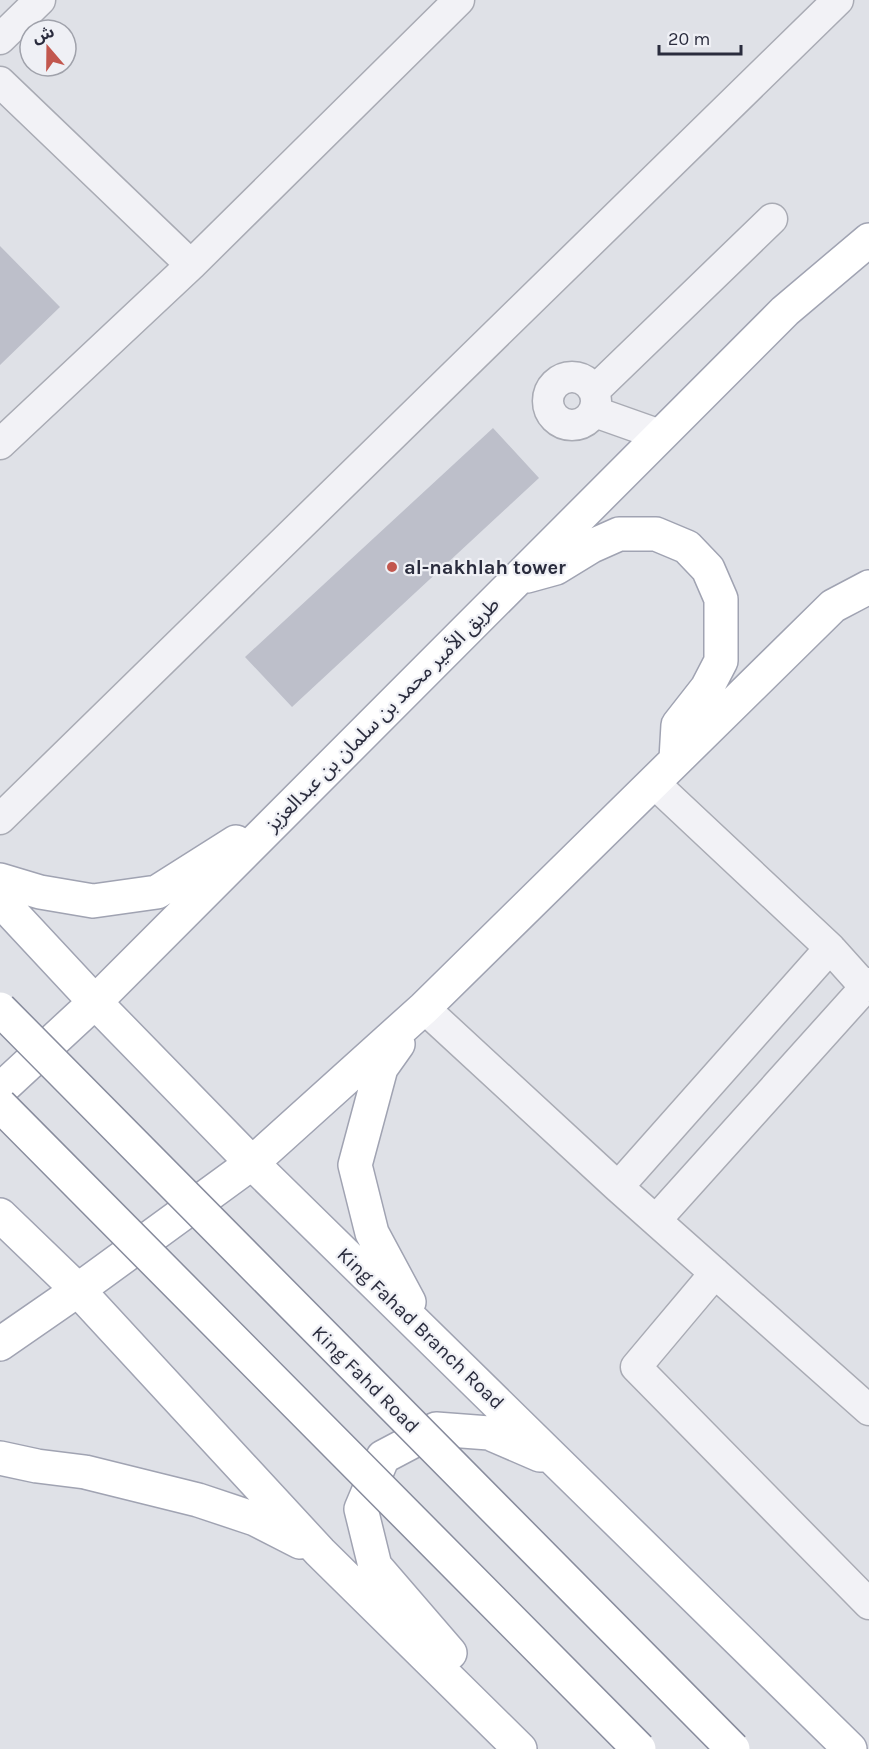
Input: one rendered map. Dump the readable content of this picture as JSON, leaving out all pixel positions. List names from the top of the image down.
{
  "streets": {
    "main road": ["طريق الأمير محمد بن سلمان بن عبدالعزيز", "King Fahad Branch Road", "King Fahd Road"]
  },
  "crossings": [
    ["طريق الأمير محمد بن سلمان بن عبدالعزيز", "King Fahad Branch Road"]
  ],
  "places": ["al-nakhlah tower"],
  "scale_bar": "20 m",
  "north": "top"
}
